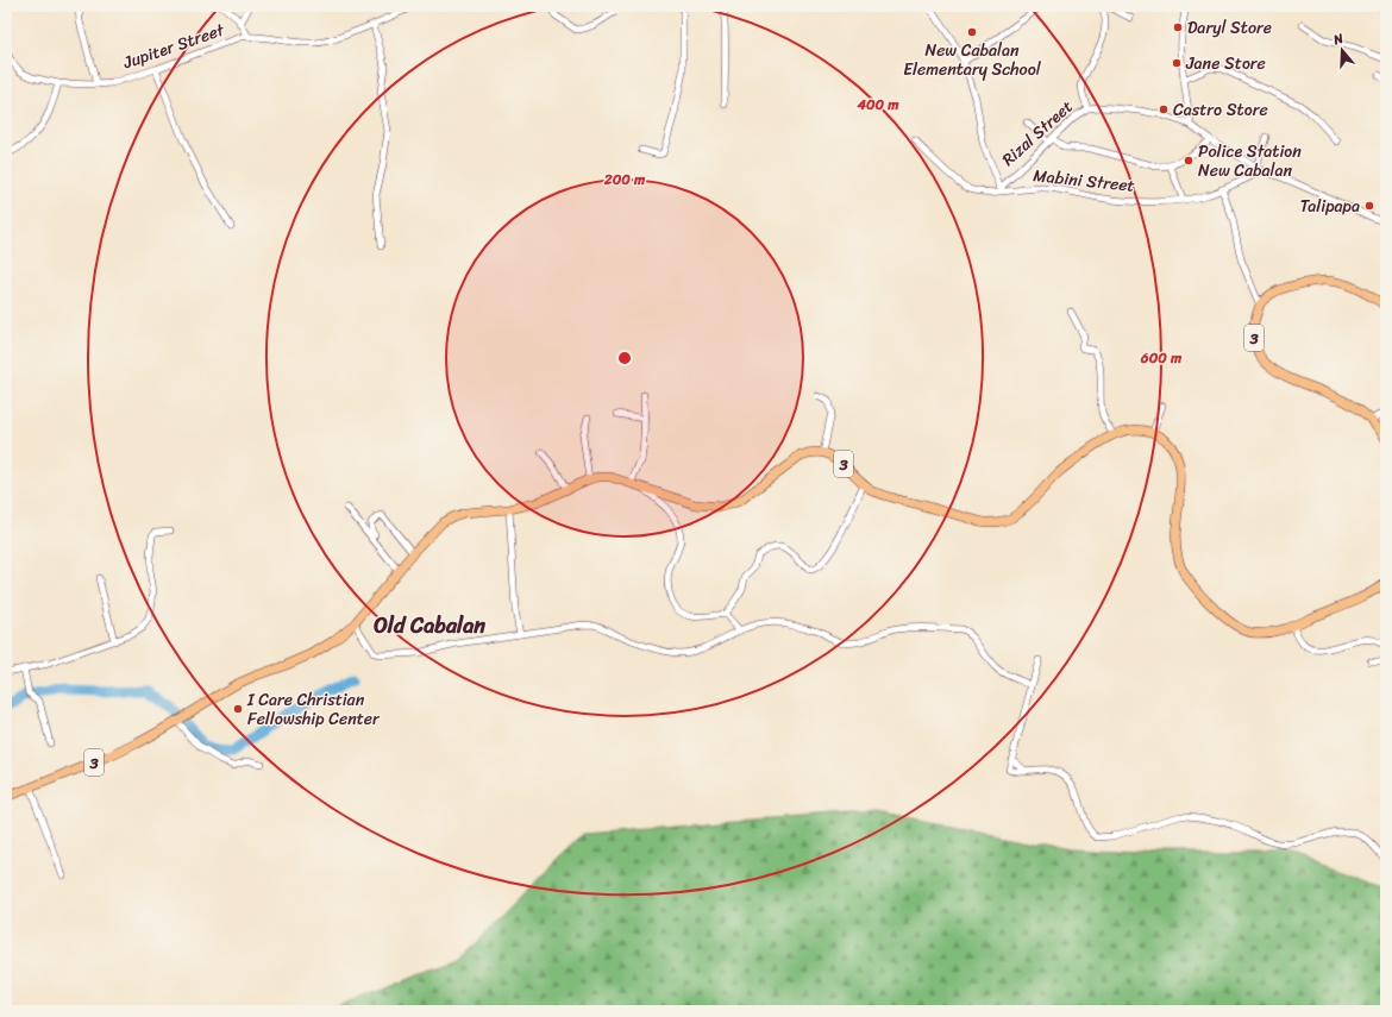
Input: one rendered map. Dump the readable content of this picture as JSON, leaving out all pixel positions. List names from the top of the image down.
{
  "streets": {
    "highway": ["3"],
    "street": ["Jupiter Street", "Rizal Street", "Mabini Street"]
  },
  "crossings": [
    ["Rizal Street", "Mabini Street"]
  ],
  "districts": ["Old Cabalan"],
  "places": [
    "Daryl Store",
    "New Cabalan Elementary School",
    "Jane Store",
    "Castro Store",
    "Police Station New Cabalan",
    "Talipapa",
    "I Care Christian Fellowship Center"
  ],
  "north": "top",
  "rings": ["400 m", "200 m", "600 m"]
}
